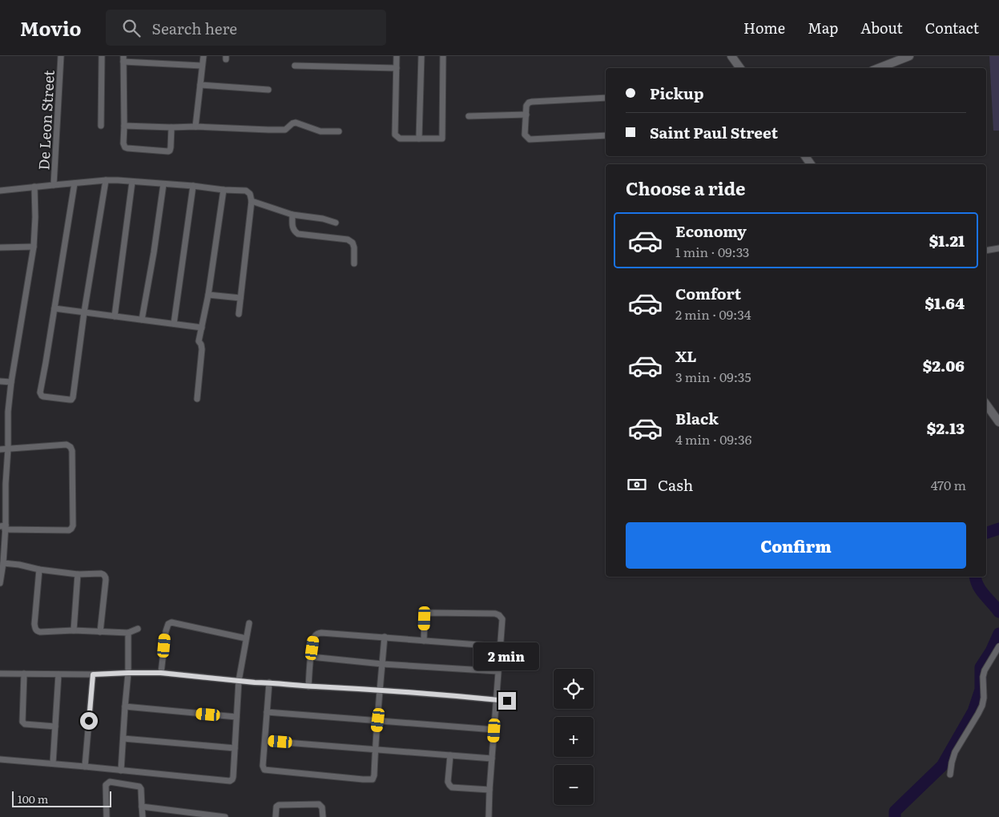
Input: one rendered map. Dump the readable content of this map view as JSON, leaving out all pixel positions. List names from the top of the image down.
{
  "streets": {
    "street": ["De Leon Street"]
  },
  "scale_bar": "100 m",
  "page": {
    "header": "Movio",
    "search": "Search here",
    "nav": [
      "Home",
      "Map",
      "About",
      "Contact"
    ],
    "banner": ["Pickup", "Saint Paul Street"],
    "heading": "Choose a ride",
    "list": [
      {
        "name": "Economy",
        "note": "1 min · 09:33",
        "value": "$1.21"
      },
      {
        "name": "Comfort",
        "note": "2 min · 09:34",
        "value": "$1.64"
      },
      {
        "name": "XL",
        "note": "3 min · 09:35",
        "value": "$2.06"
      },
      {
        "name": "Black",
        "note": "4 min · 09:36",
        "value": "$2.13"
      }
    ],
    "pay": ["Cash", "470 m"],
    "buttons": "Confirm",
    "bubble": "2 min",
    "map_buttons": ["+", "−"],
    "scale": "100 m"
  }
}
